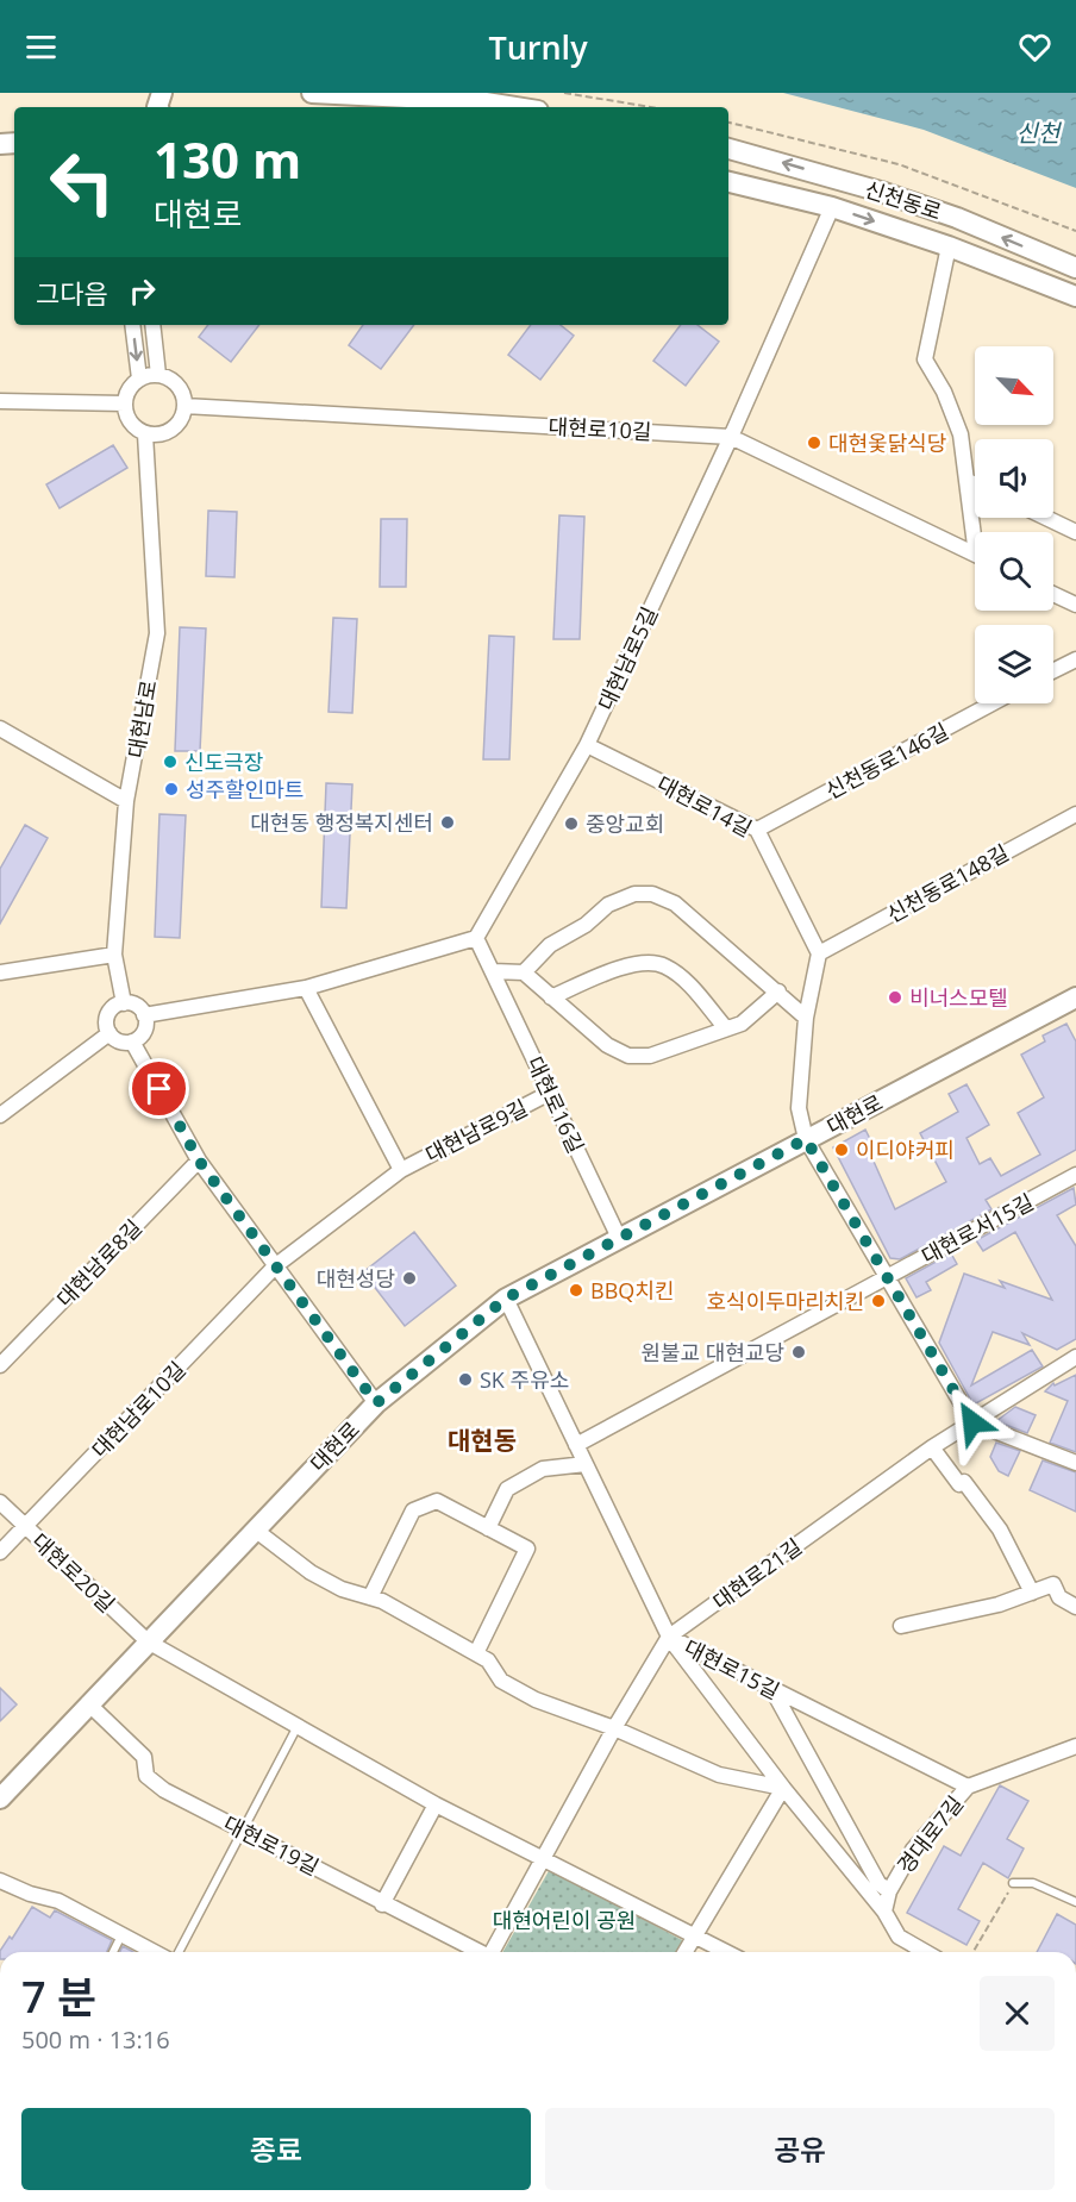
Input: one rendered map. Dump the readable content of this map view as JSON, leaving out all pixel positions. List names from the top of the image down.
{
  "streets": {
    "main road": ["신천동로", "대현로"],
    "street": [
      "대현로10길",
      "대현남로5길",
      "대현남로",
      "신천동로146길",
      "대현로14길",
      "신천동로148길",
      "대현로16길",
      "대현남로9길",
      "대현로서15길",
      "대현남로8길",
      "대현남로10길",
      "대현로20길",
      "대현로21길",
      "대현로15길",
      "경대로7길",
      "대현로19길"
    ]
  },
  "crossings": [
    ["신천동로", "대현남로5길"],
    ["대현로10길", "대현남로5길"],
    ["대현로10길", "대현남로"],
    ["대현남로5길", "대현로14길"],
    ["대현남로5길", "대현로16길"],
    ["신천동로146길", "대현로14길"],
    ["대현로14길", "신천동로148길"],
    ["대현로16길", "대현로"],
    ["대현로16길", "대현남로9길"],
    ["대현로", "대현로20길"],
    ["대현로", "대현로15길"],
    ["대현로", "대현로19길"],
    ["대현남로9길", "대현남로10길"],
    ["대현로서15길", "대현로15길"],
    ["대현남로10길", "대현로20길"],
    ["대현로21길", "대현로15길"],
    ["대현로15길", "경대로7길"]
  ],
  "districts": ["대현동"],
  "water": ["신천"],
  "parks": ["대현어린이 공원"],
  "places": [
    "대현옻닭식당",
    "신도극장",
    "성주할인마트",
    "대현동 행정복지센터",
    "중앙교회",
    "비너스모텔",
    "이디야커피",
    "대현성당",
    "BBQ치킨",
    "호식이두마리치킨",
    "원불교 대현교당",
    "SK 주유소"
  ],
  "north": "bottom right",
  "page": {
    "header": "Turnly",
    "turn": ["130 m", "대현로"],
    "then": "그다음",
    "heading": ["7 분", "500 m · 13:16"],
    "buttons": ["종료", "공유"]
  }
}
